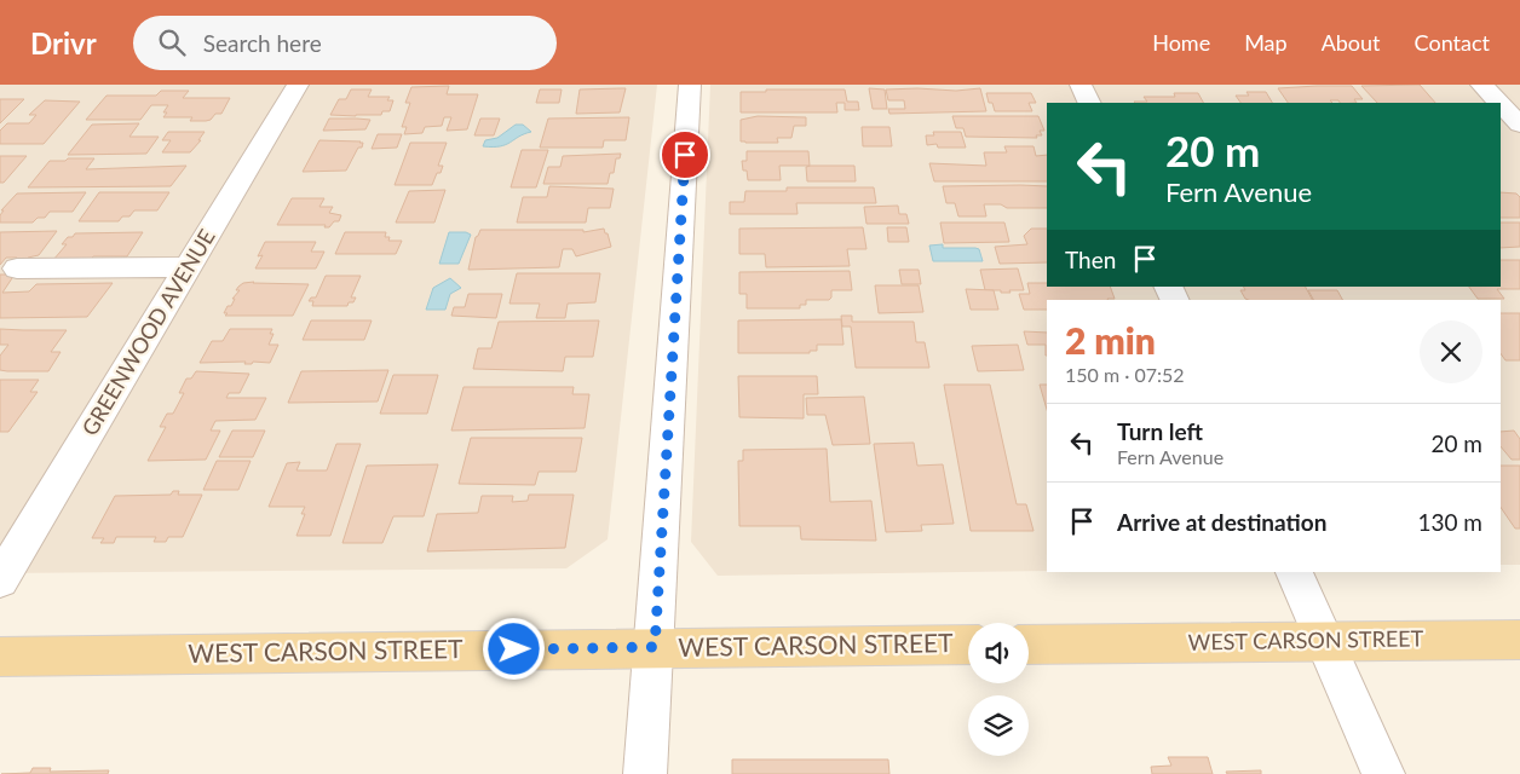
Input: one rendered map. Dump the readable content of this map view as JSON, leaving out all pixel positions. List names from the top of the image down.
{
  "streets": {
    "main road": ["WEST CARSON STREET"],
    "street": ["GREENWOOD AVENUE"]
  },
  "page": {
    "header": "Drivr",
    "search": "Search here",
    "nav": [
      "Home",
      "Map",
      "About",
      "Contact"
    ],
    "turn": ["20 m", "Fern Avenue"],
    "then": "Then",
    "heading": ["2 min", "150 m · 07:52"],
    "list": [
      {
        "name": "Turn left",
        "note": "Fern Avenue",
        "value": "20 m"
      },
      {
        "name": "Arrive at destination",
        "value": "130 m"
      }
    ]
  }
}
